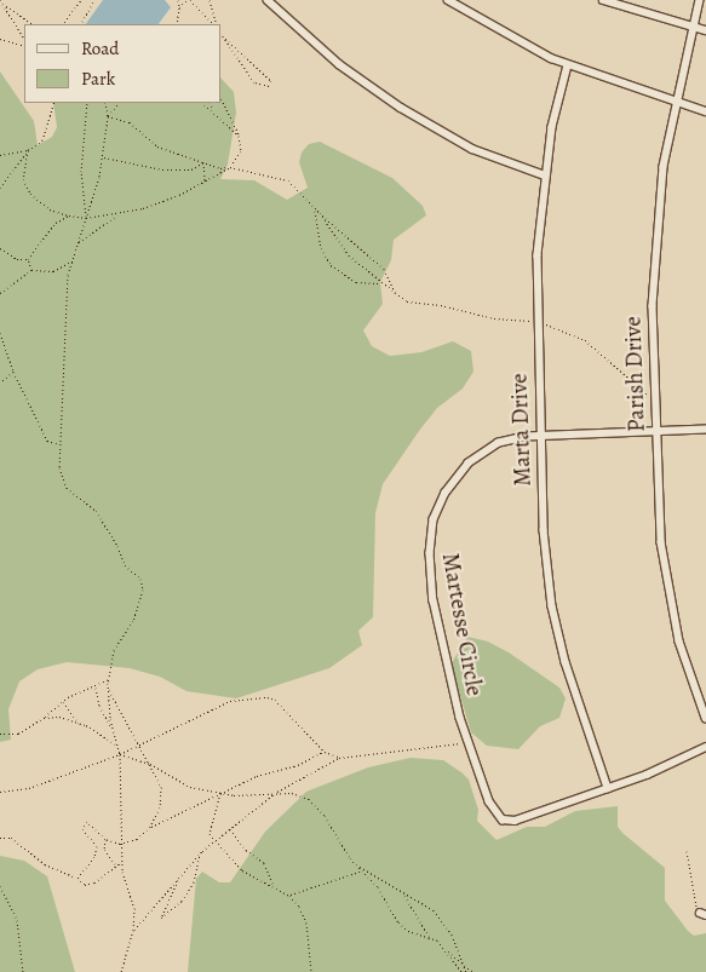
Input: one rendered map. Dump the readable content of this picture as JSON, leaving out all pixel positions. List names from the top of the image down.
{
  "streets": {
    "street": ["Parish Drive", "Marta Drive", "Martesse Circle"]
  },
  "crossings": [
    ["Parish Drive", "Martesse Circle"],
    ["Marta Drive", "Martesse Circle"]
  ],
  "legend": ["Road", "Park"]
}
